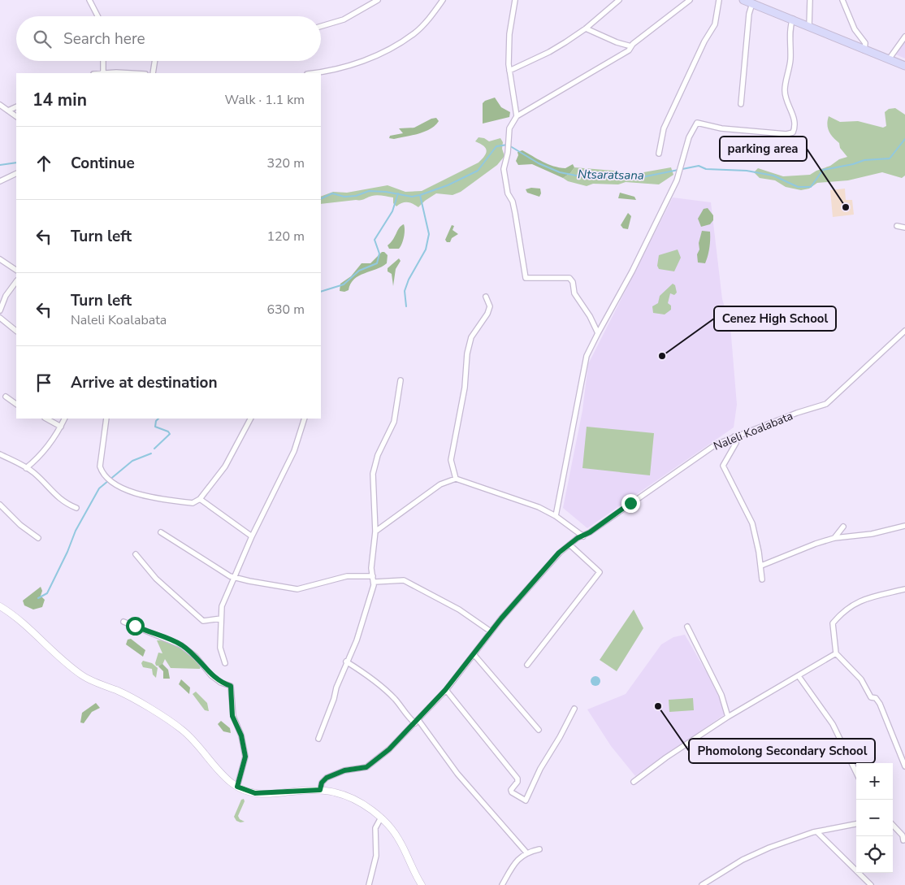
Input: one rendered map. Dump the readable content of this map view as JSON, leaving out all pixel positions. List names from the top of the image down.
{
  "streets": {
    "street": ["Naleli Koalabata"]
  },
  "water": ["Ntsaratsana"],
  "places": ["parking area", "Cenez High School", "Phomolong Secondary School"],
  "page": {
    "search": "Search here",
    "heading": ["14 min", "Walk · 1.1 km"],
    "list": [
      ["Continue", "320 m"],
      ["Turn left", "120 m"],
      ["Turn left", "Naleli Koalabata", "630 m"],
      "Arrive at destination"
    ],
    "map_buttons": ["+", "−"]
  }
}
